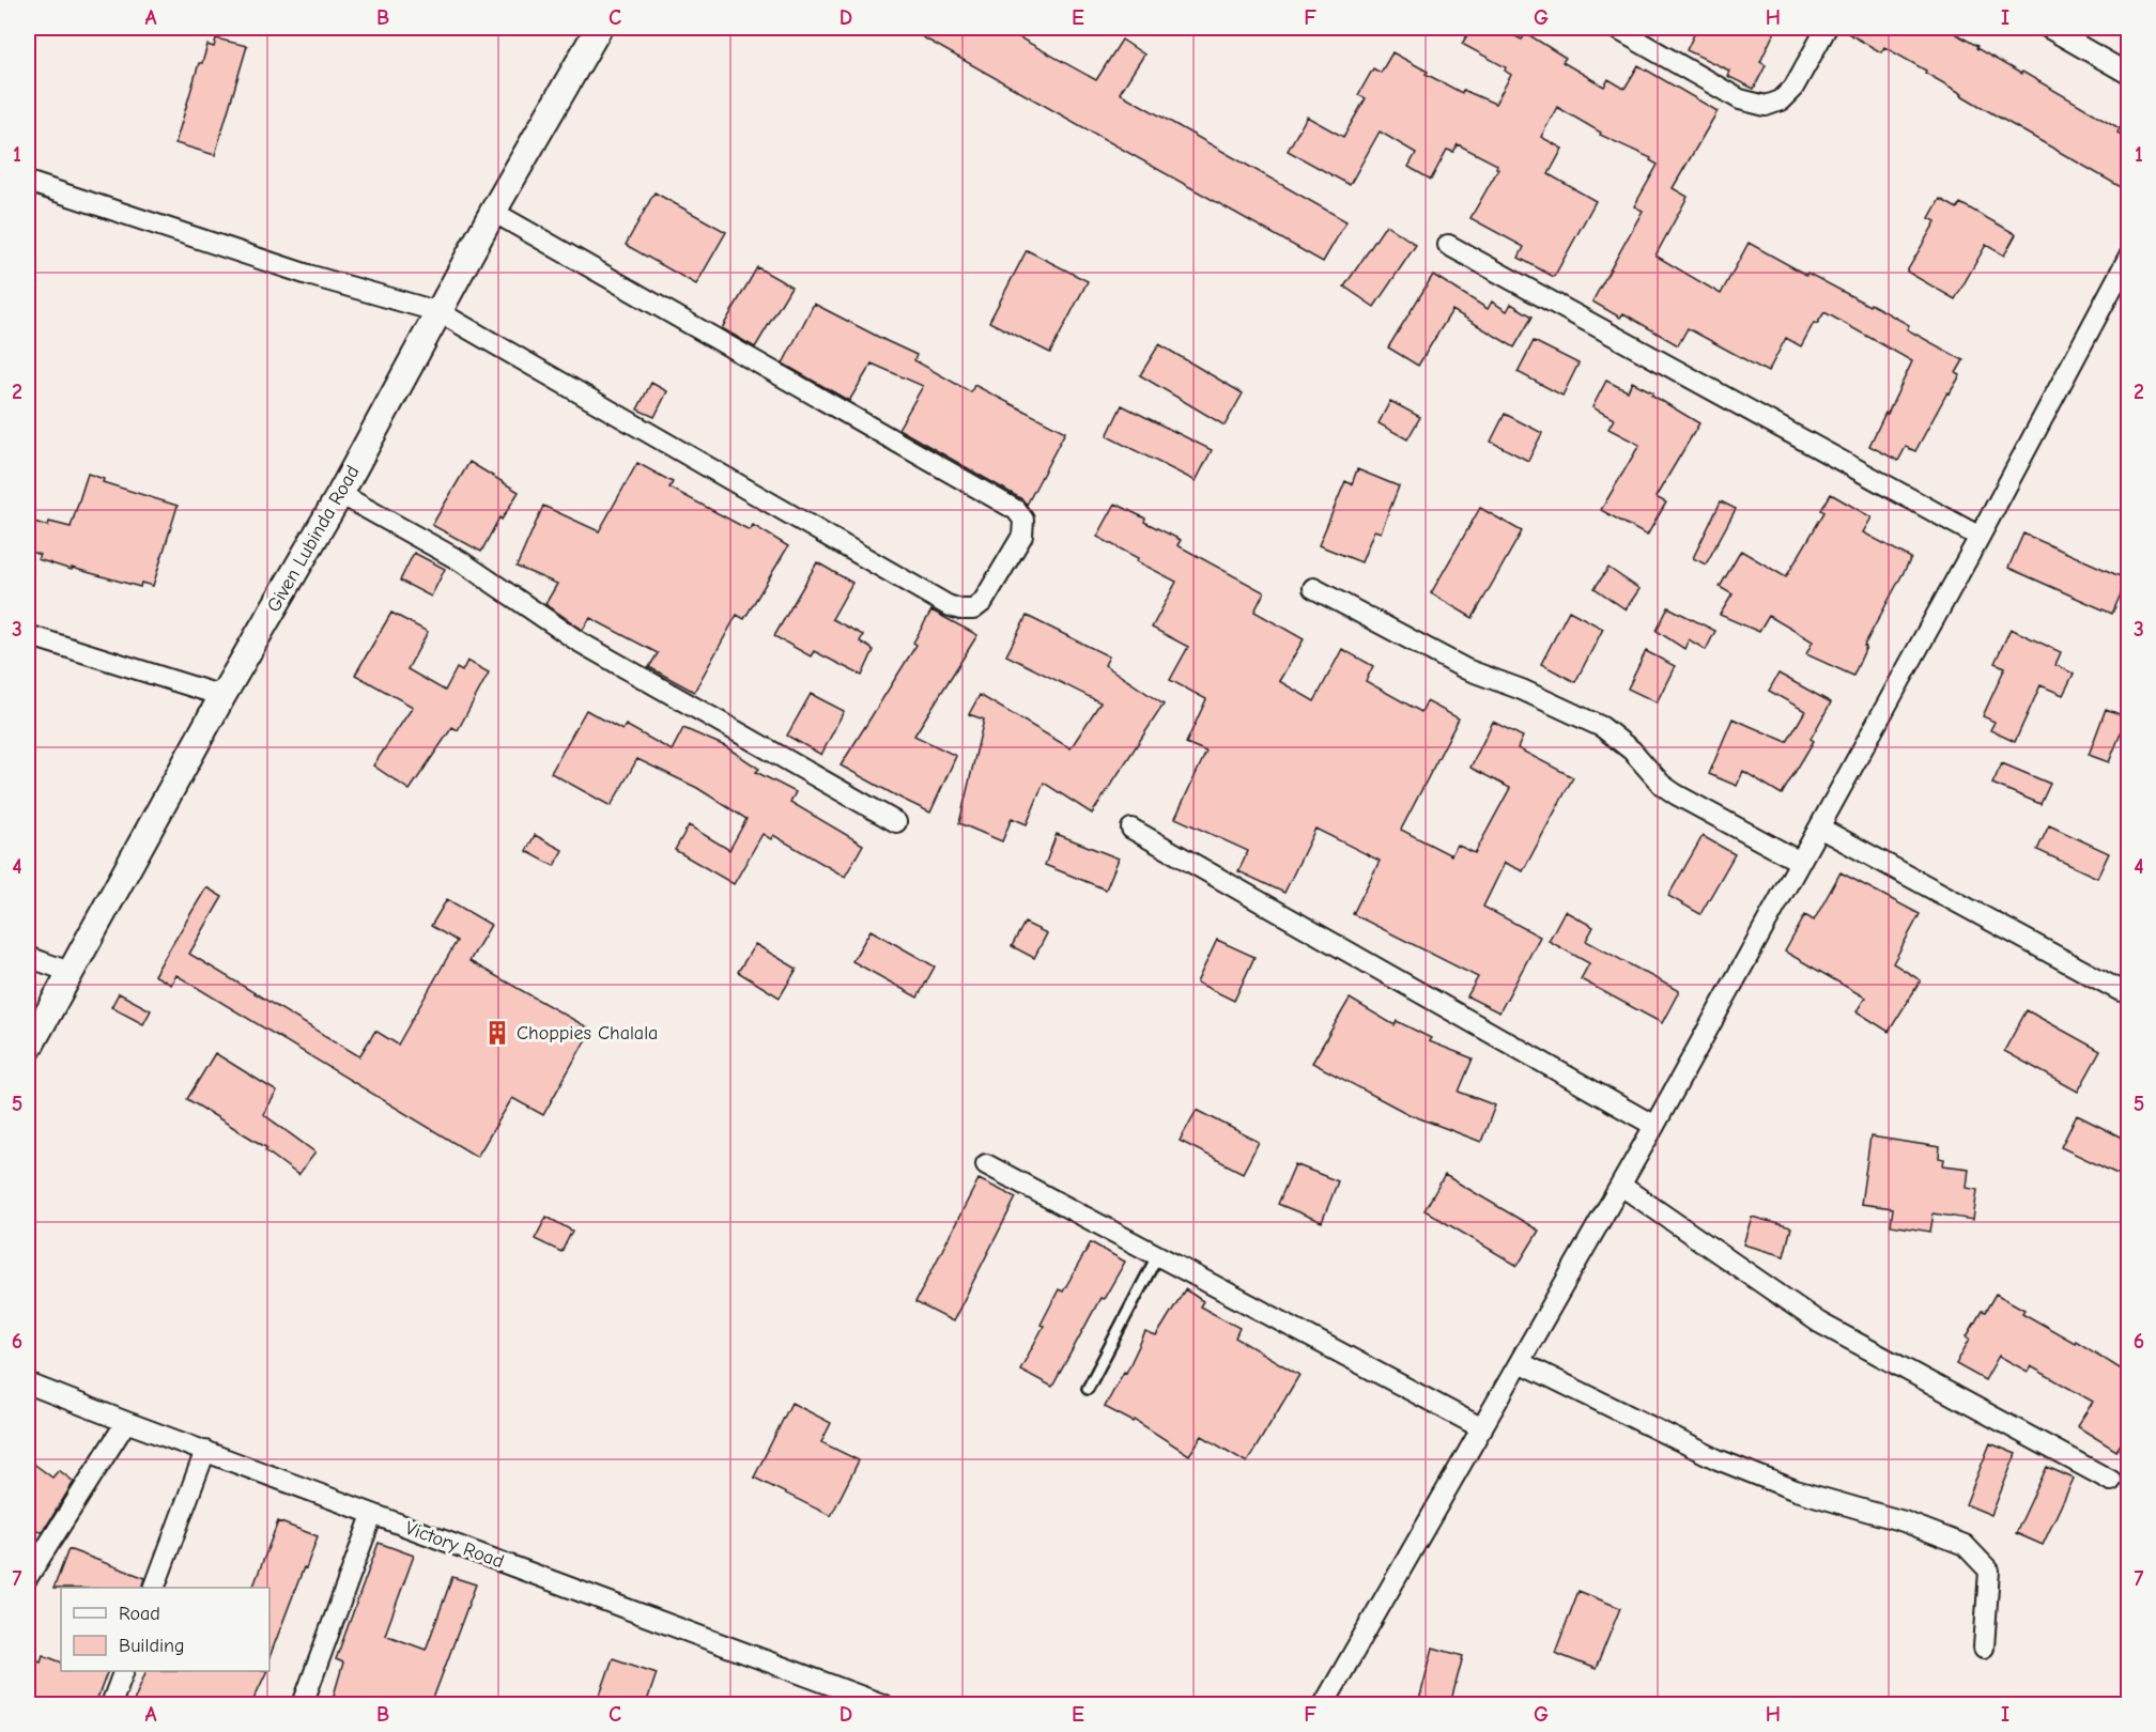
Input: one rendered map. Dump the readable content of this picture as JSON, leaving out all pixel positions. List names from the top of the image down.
{
  "streets": {
    "street": ["Given Lubinda Road", "Victory Road"]
  },
  "places": {
    "building": ["Choppies Chalala"]
  },
  "legend": ["Road", "Building"],
  "grid": {
    "columns": [
      "A",
      "B",
      "C",
      "D",
      "E",
      "F",
      "G",
      "H",
      "I"
    ],
    "rows": [
      "1",
      "2",
      "3",
      "4",
      "5",
      "6",
      "7"
    ]
  }
}
